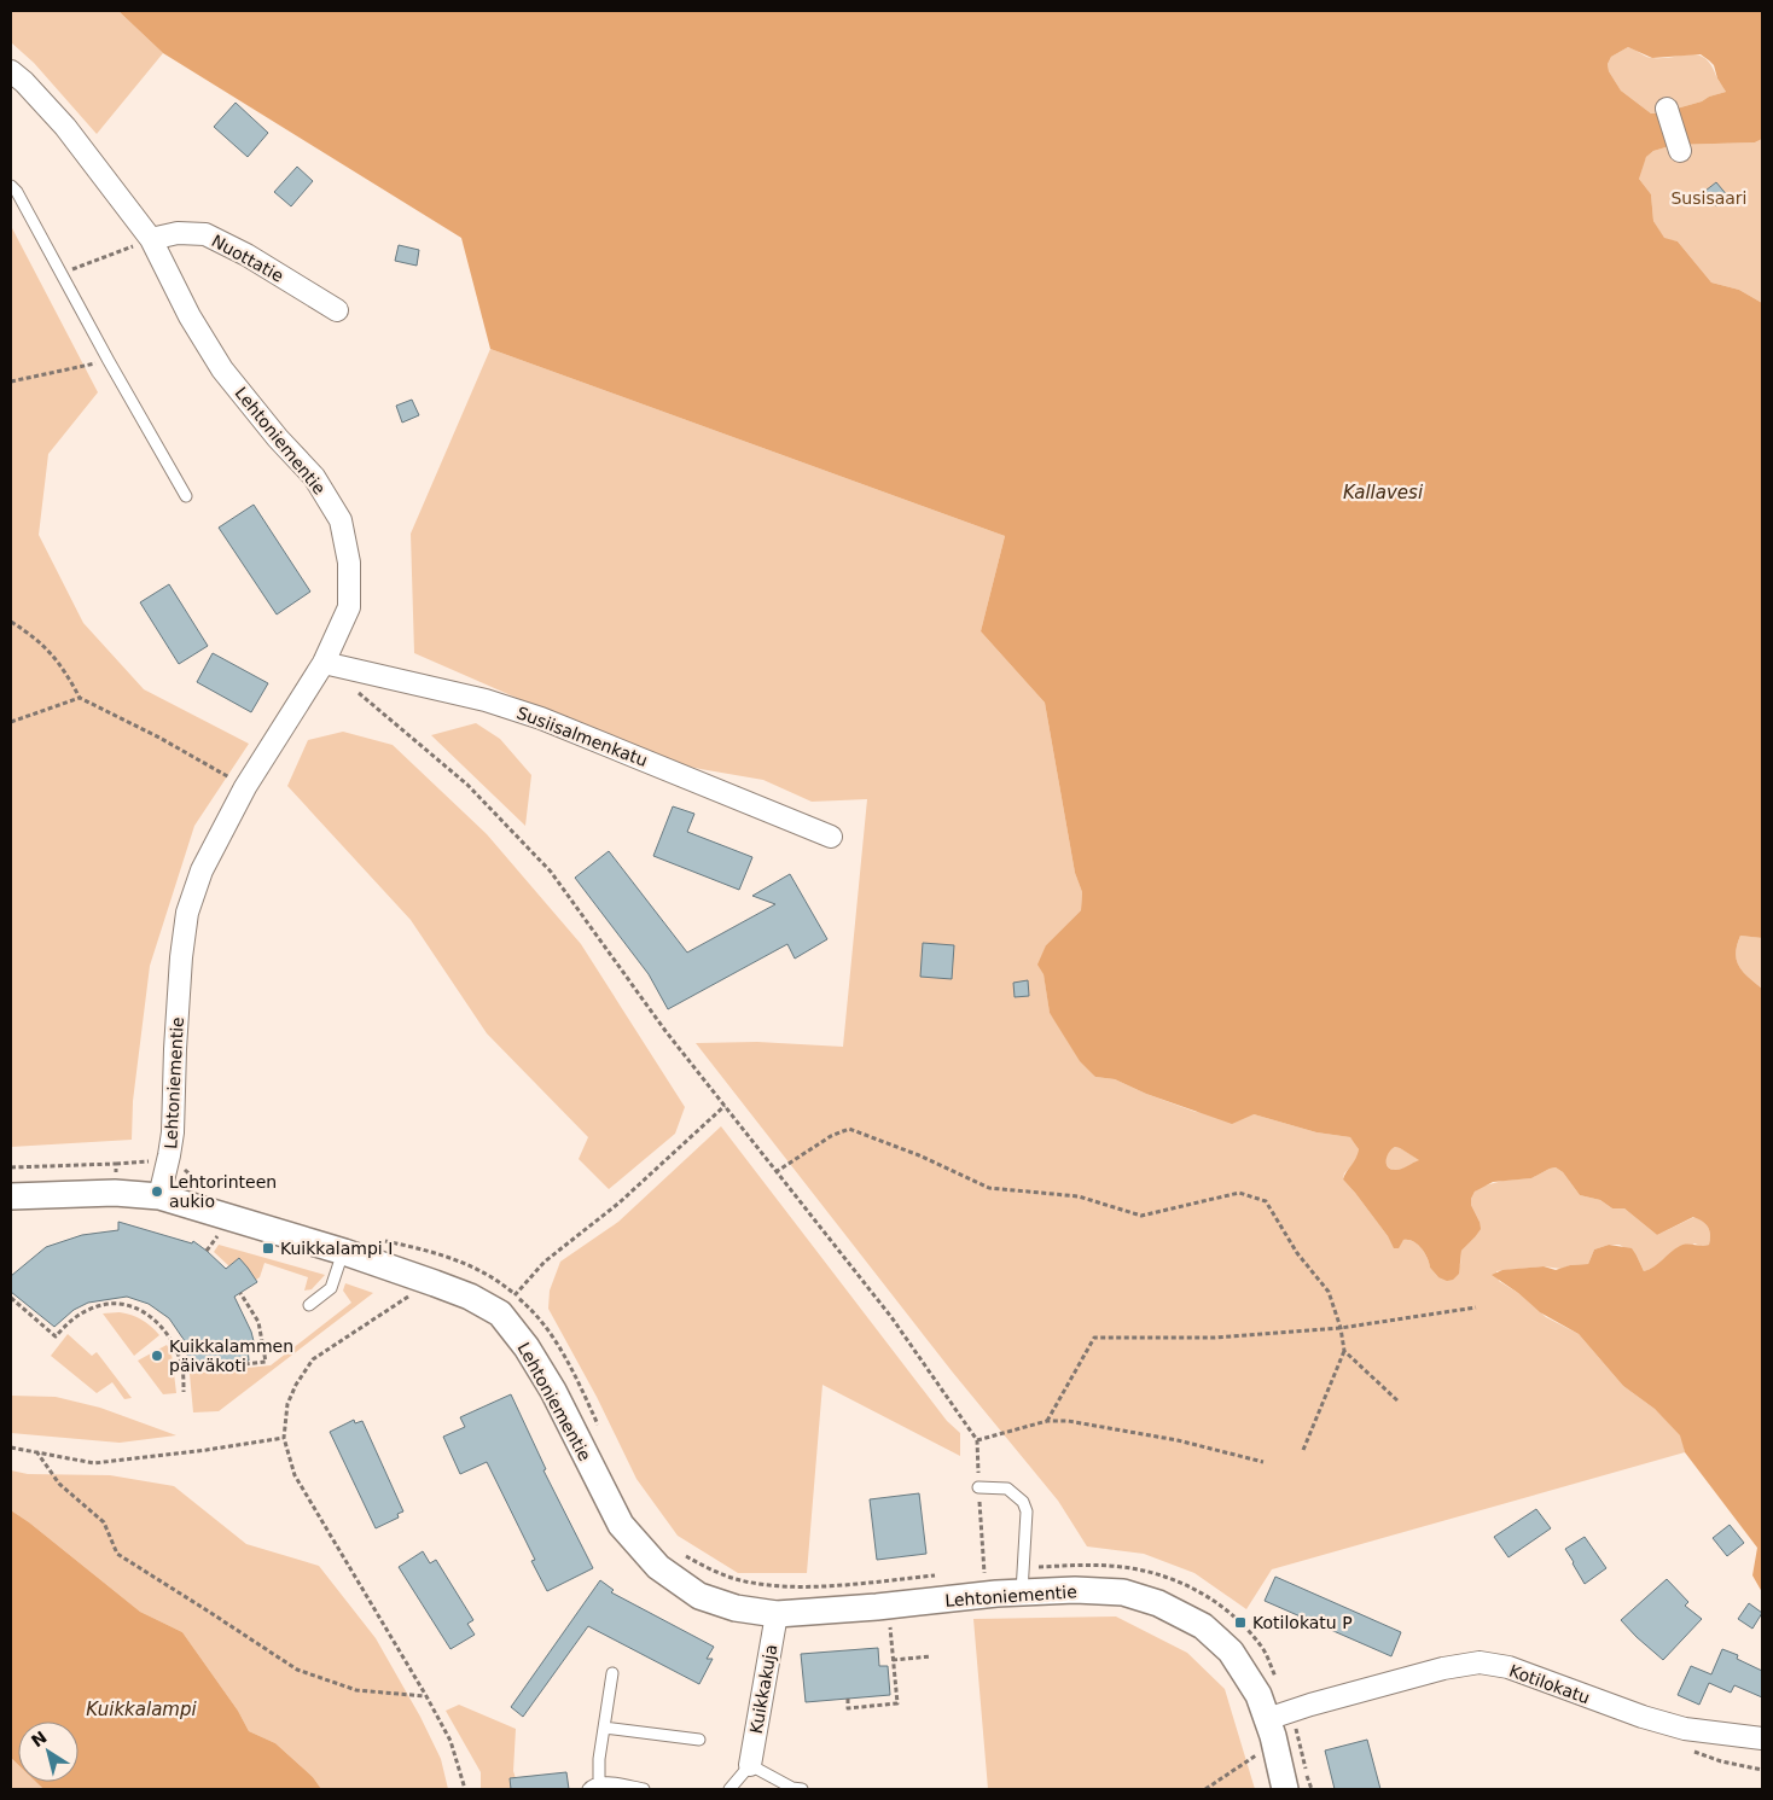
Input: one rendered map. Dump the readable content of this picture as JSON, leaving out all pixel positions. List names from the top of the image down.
{
  "streets": {
    "street": [
      "Nuottatie",
      "Lehtoniementie",
      "Susiisalmenkatu",
      "Kotilokatu",
      "Kuikkakuja"
    ]
  },
  "crossings": [
    ["Nuottatie", "Lehtoniementie"],
    ["Lehtoniementie", "Susiisalmenkatu"],
    ["Lehtoniementie", "Kotilokatu"],
    ["Lehtoniementie", "Kuikkakuja"]
  ],
  "water": ["Kallavesi", "Kuikkalampi"],
  "parks": ["Susisaari"],
  "places": {
    "other": ["Lehtorinteen aukio", "Kuikkalammen päiväkoti"],
    "transit": ["Kuikkalampi I", "Kotilokatu P"]
  },
  "north": "top left"
}
